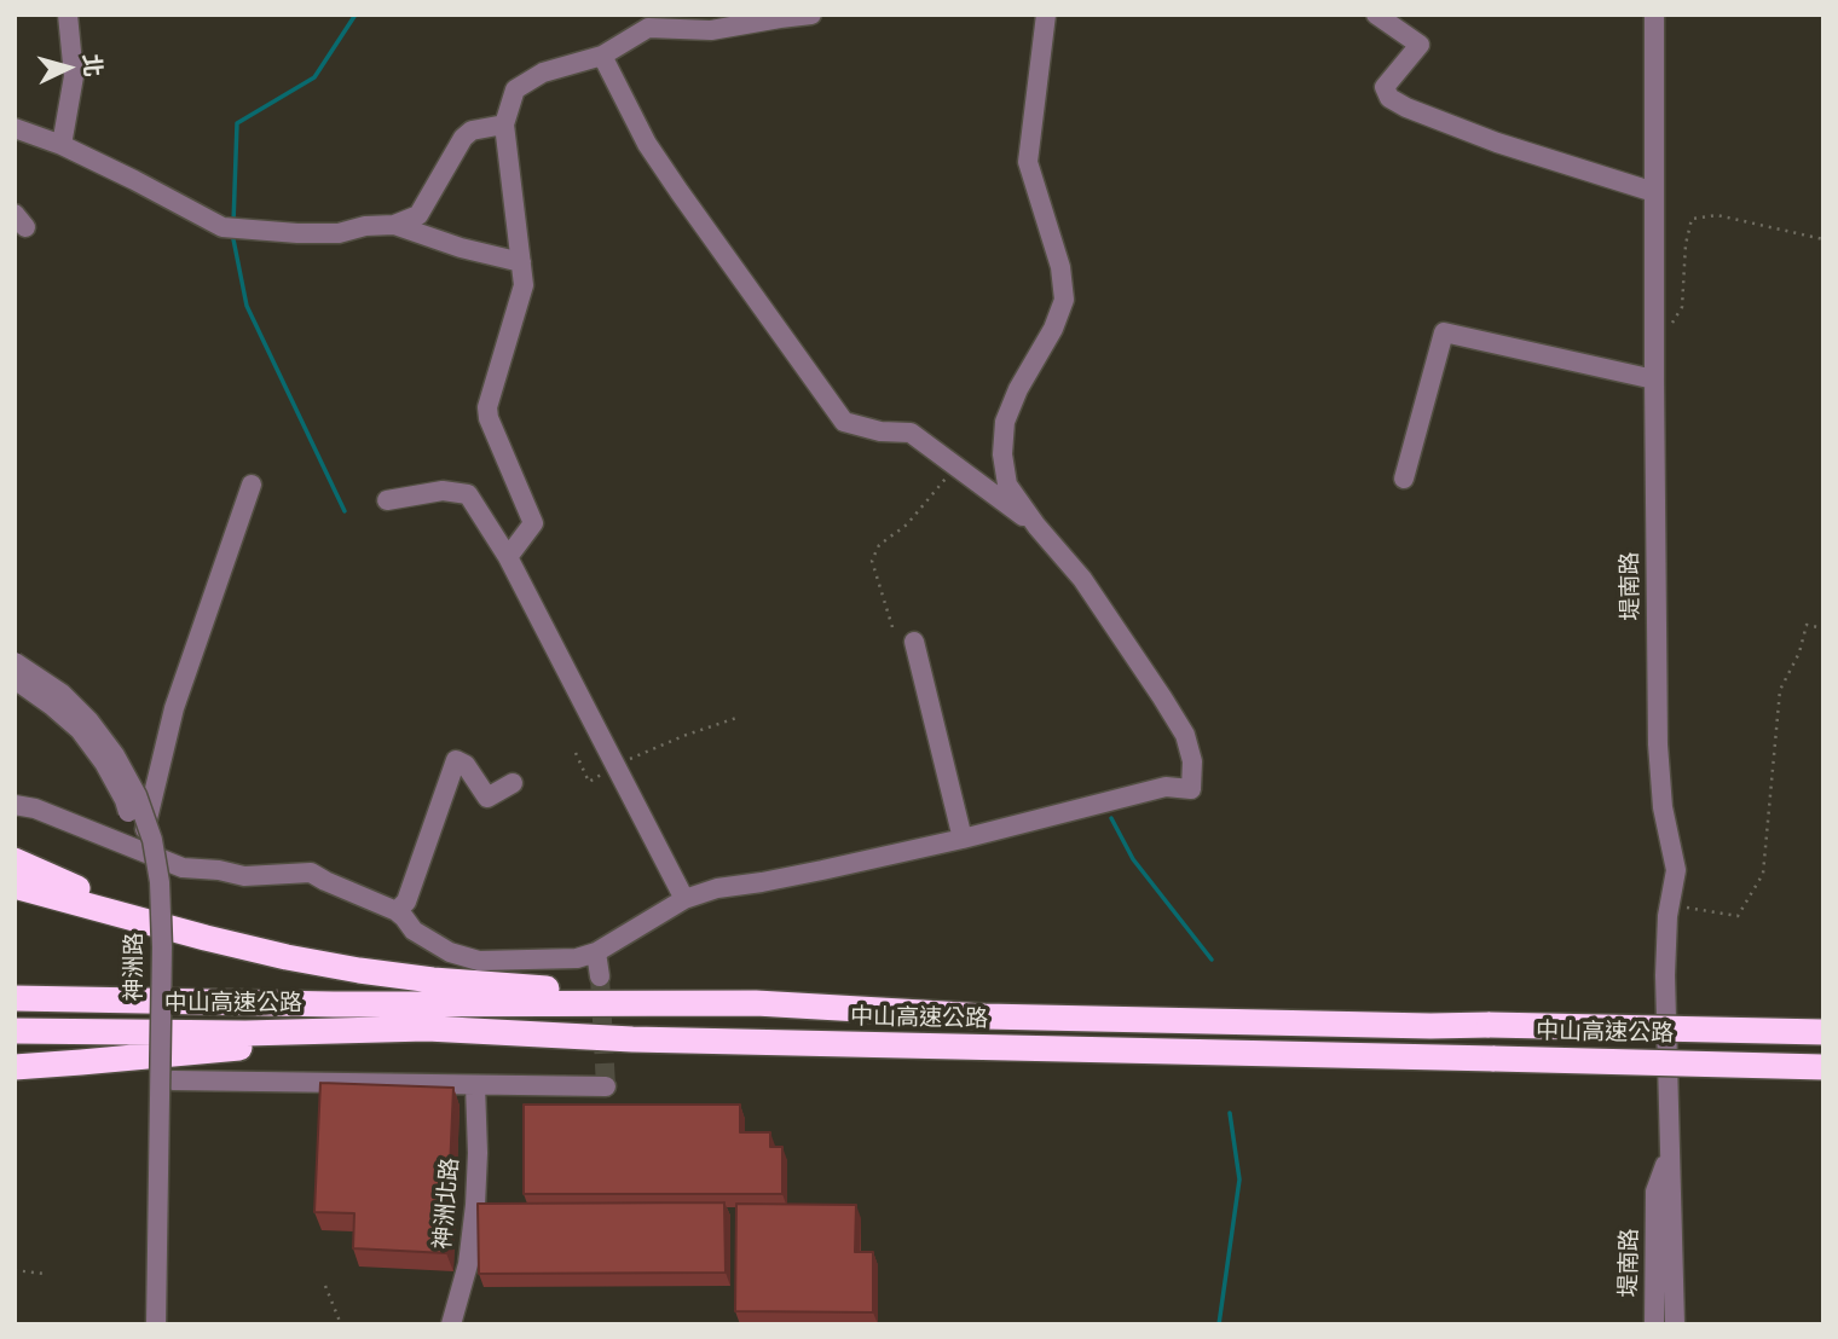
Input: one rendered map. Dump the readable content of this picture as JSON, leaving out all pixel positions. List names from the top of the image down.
{
  "streets": {
    "highway": ["中山高速公路"],
    "street": ["堤南路", "神洲路", "神洲北路"]
  },
  "north": "right"
}
